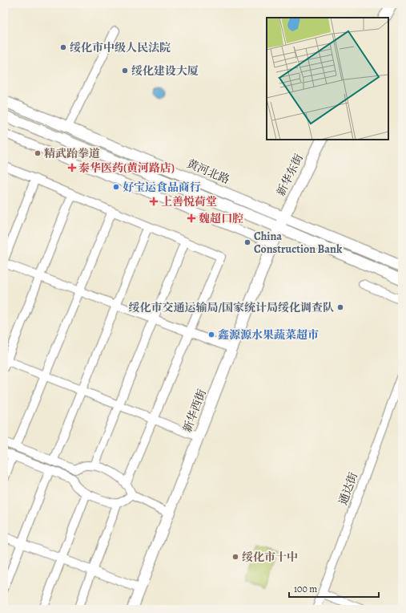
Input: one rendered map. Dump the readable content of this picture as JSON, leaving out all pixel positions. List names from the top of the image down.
{
  "streets": {
    "main road": ["黄河北路", "新华东街", "新华西街"],
    "street": ["通达街"]
  },
  "crossings": [
    ["黄河北路", "新华东街"],
    ["黄河北路", "新华西街"],
    ["新华东街", "新华西街"]
  ],
  "places": {
    "other": [
      "绥化市中级人民法院",
      "绥化建设大厦",
      "精武跆拳道",
      "好宝运食品商行",
      "China Construction Bank",
      "绥化市交通运输局/国家统计局绥化调查队",
      "鑫源源水果蔬菜超市",
      "绥化市十中"
    ],
    "health": ["泰华医药(黄河路店)", "上善悦荷堂", "魏超口腔"]
  },
  "scale_bar": "100 m"
}
